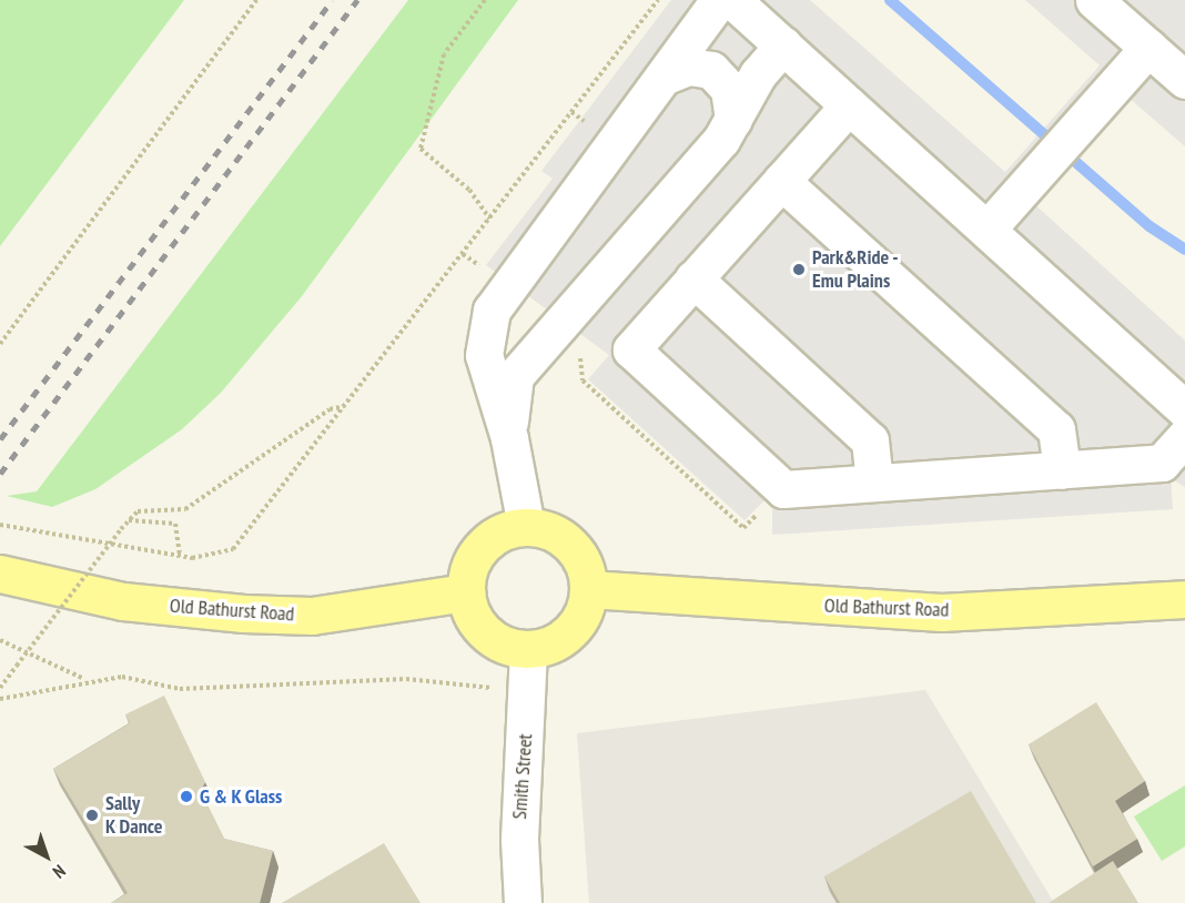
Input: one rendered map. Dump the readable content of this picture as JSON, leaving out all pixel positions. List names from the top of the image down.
{
  "streets": {
    "main road": ["Old Bathurst Road"],
    "street": ["Smith Street"]
  },
  "crossings": [
    ["Old Bathurst Road", "Smith Street"]
  ],
  "places": ["Park&Ride - Emu Plains", "G & K Glass", "Sally K Dance"],
  "north": "bottom right"
}
